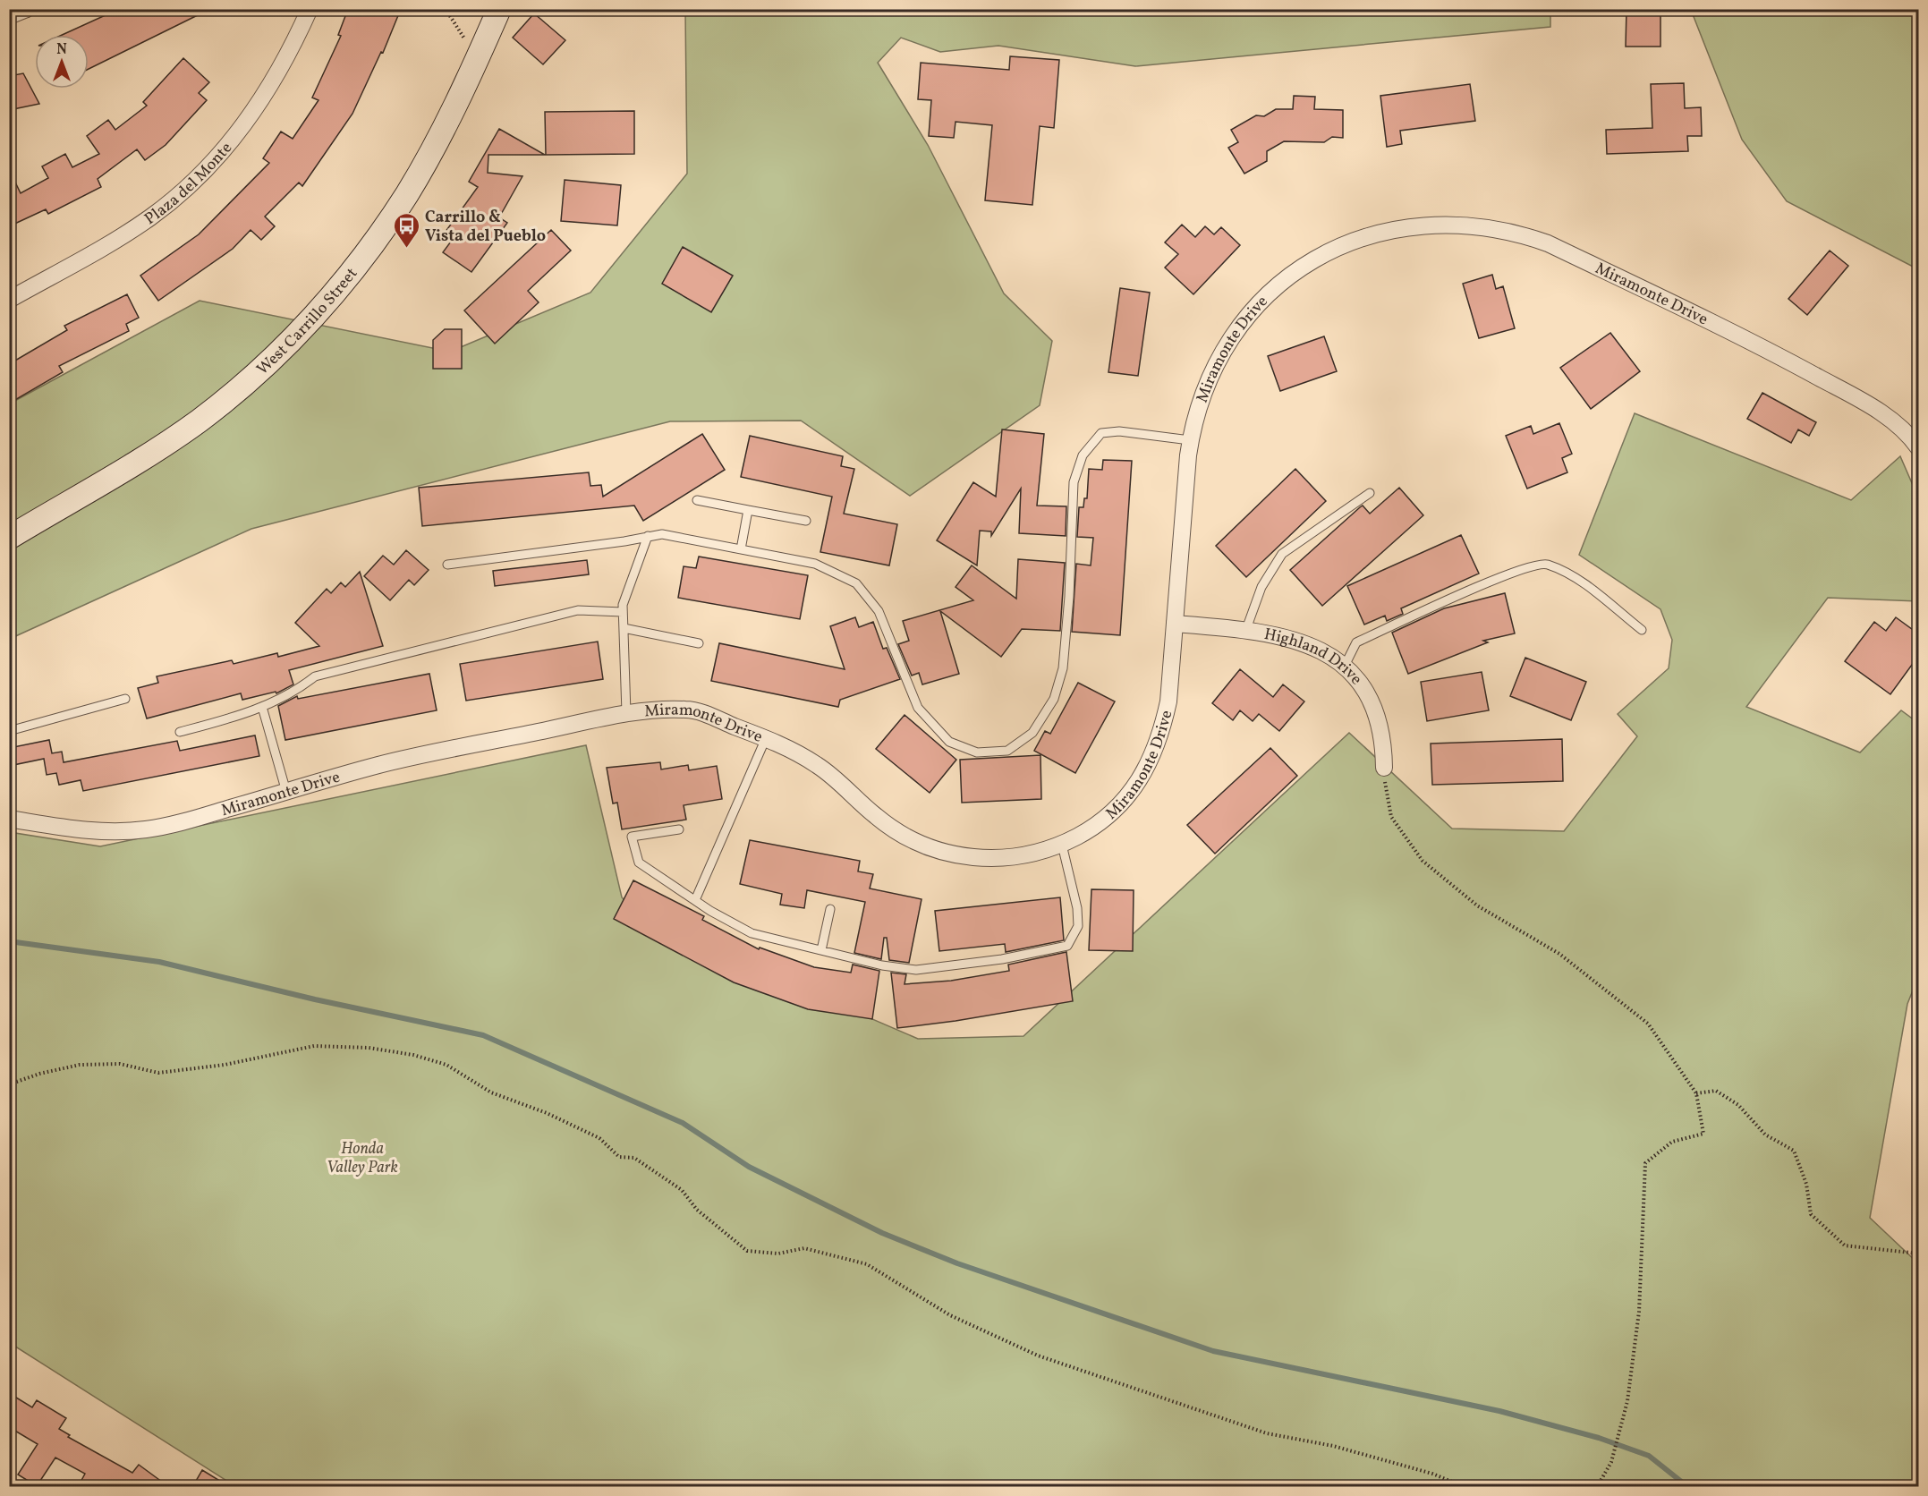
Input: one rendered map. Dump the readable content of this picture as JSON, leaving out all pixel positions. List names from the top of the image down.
{
  "streets": {
    "main road": ["West Carrillo Street"],
    "street": ["Plaza del Monte", "Miramonte Drive", "Highland Drive"]
  },
  "crossings": [
    ["Miramonte Drive", "Highland Drive"]
  ],
  "parks": ["Honda Valley Park"],
  "places": {
    "bus stop": ["Carrillo & Vista del Pueblo"]
  },
  "north": "top"
}
